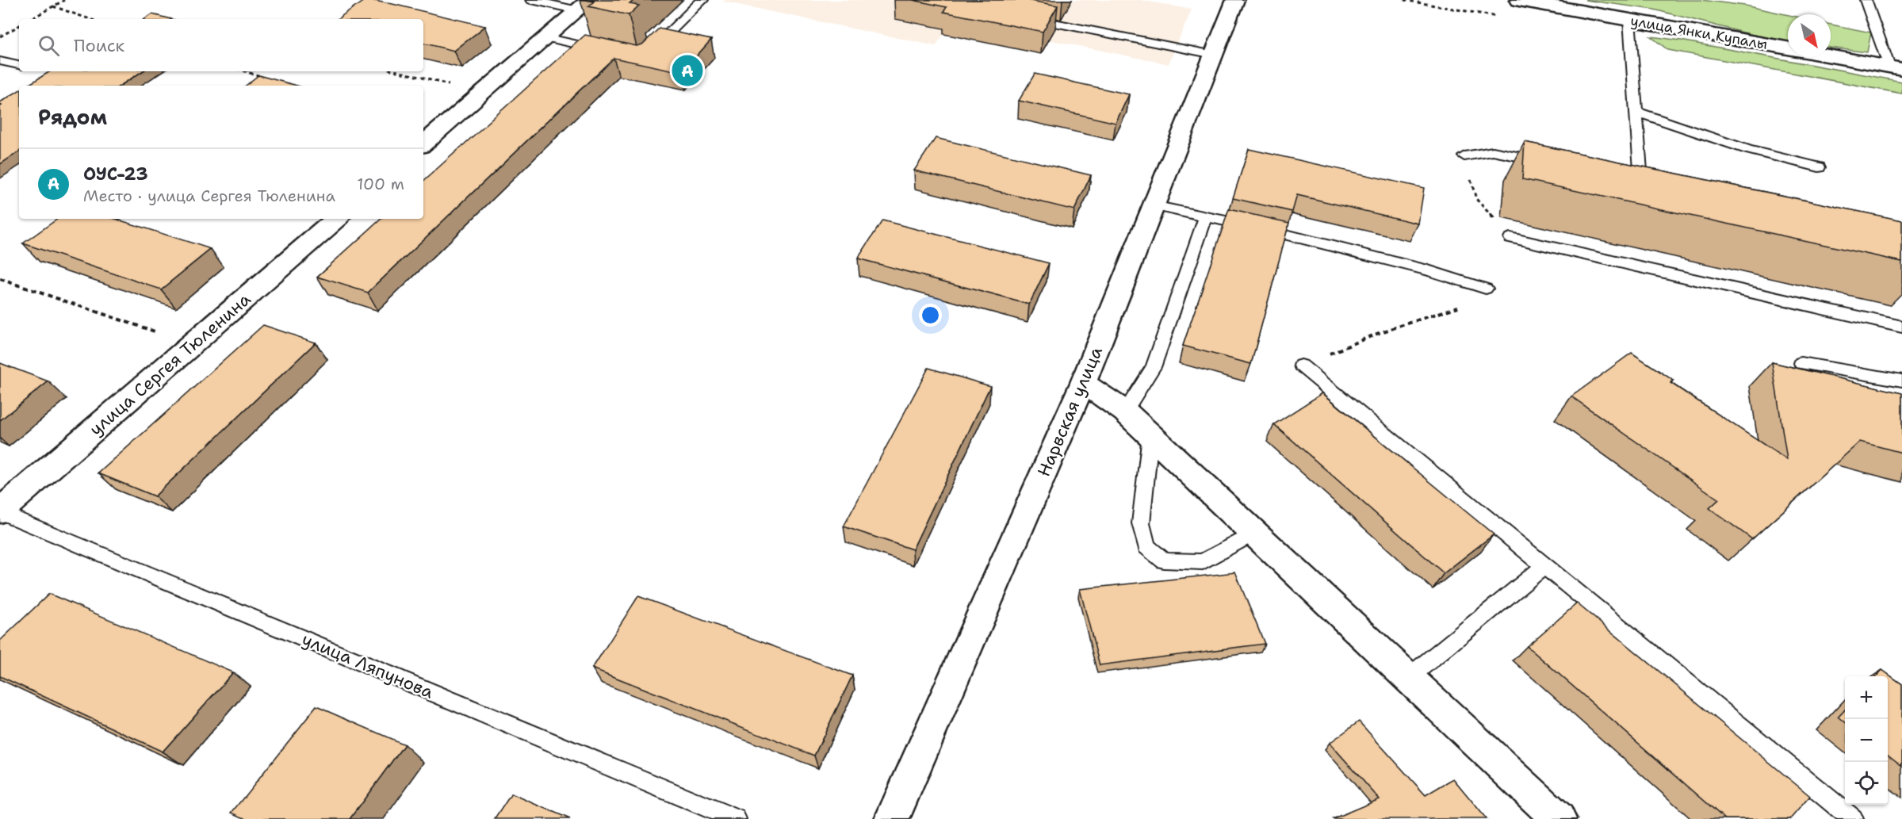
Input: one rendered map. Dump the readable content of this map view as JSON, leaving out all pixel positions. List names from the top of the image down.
{
  "streets": {
    "street": ["улица Янки Купалы", "улица Сергея Тюленина", "Нарвская улица"],
    "lane": ["улица Ляпунова"]
  },
  "crossings": [
    ["улица Сергея Тюленина", "улица Ляпунова"]
  ],
  "north": "bottom right",
  "page": {
    "search": "Поиск",
    "pins": "A",
    "heading": "Рядом",
    "list": [
      {
        "mark": "A",
        "name": "ОУС-23",
        "note": "Место · улица Сергея Тюленина",
        "value": "100 m"
      }
    ],
    "map_buttons": ["+", "−"]
  }
}
